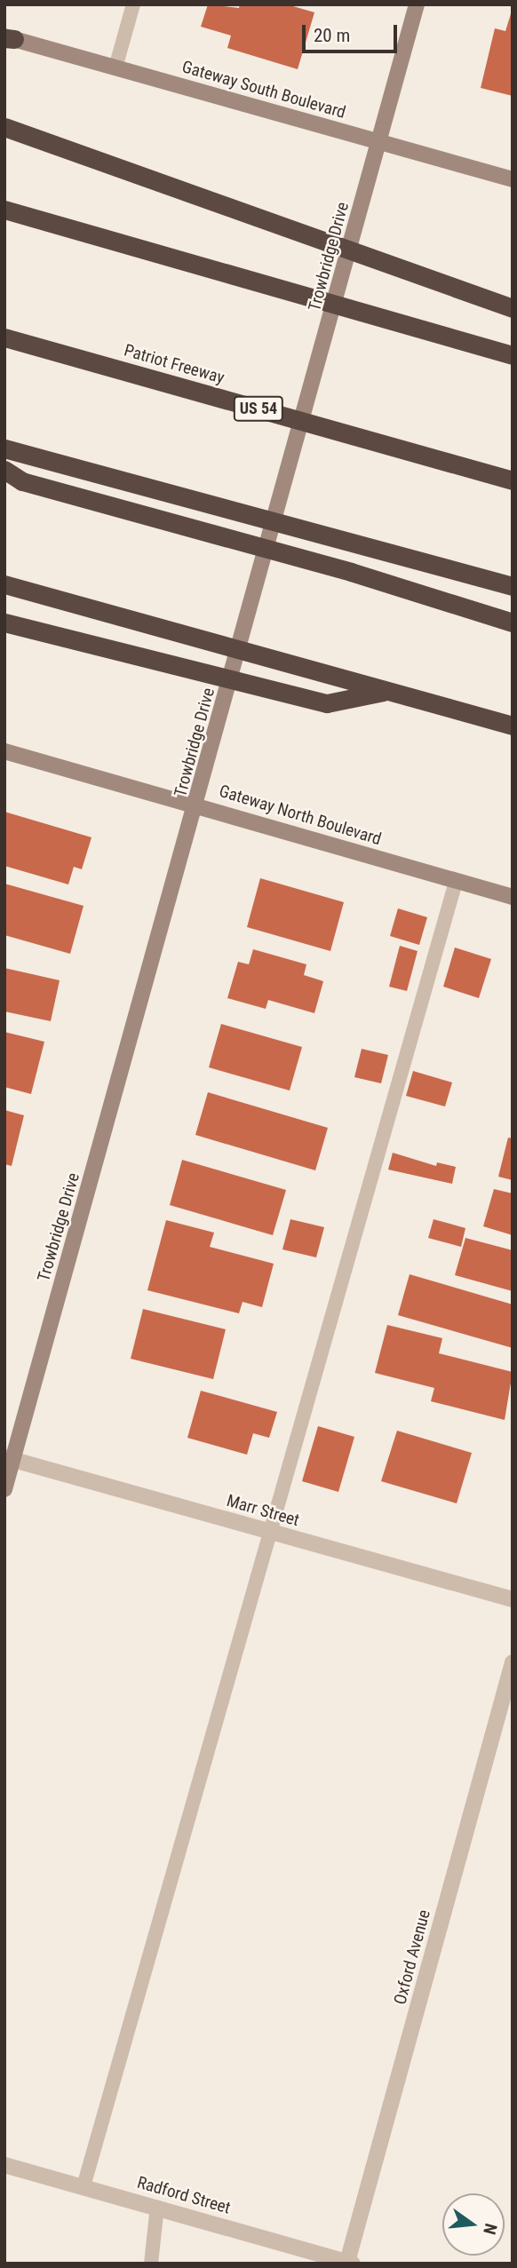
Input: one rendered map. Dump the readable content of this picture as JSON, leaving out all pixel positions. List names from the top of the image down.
{
  "streets": {
    "highway": ["Patriot Freeway", "US 54"],
    "main road": ["Gateway South Boulevard", "Trowbridge Drive", "Gateway North Boulevard"],
    "street": ["Marr Street", "Oxford Avenue", "Radford Street"]
  },
  "crossings": [
    ["Gateway South Boulevard", "Trowbridge Drive"],
    ["Trowbridge Drive", "Gateway North Boulevard"],
    ["Trowbridge Drive", "Marr Street"],
    ["Oxford Avenue", "Radford Street"]
  ],
  "scale_bar": "20 m",
  "north": "right"
}
